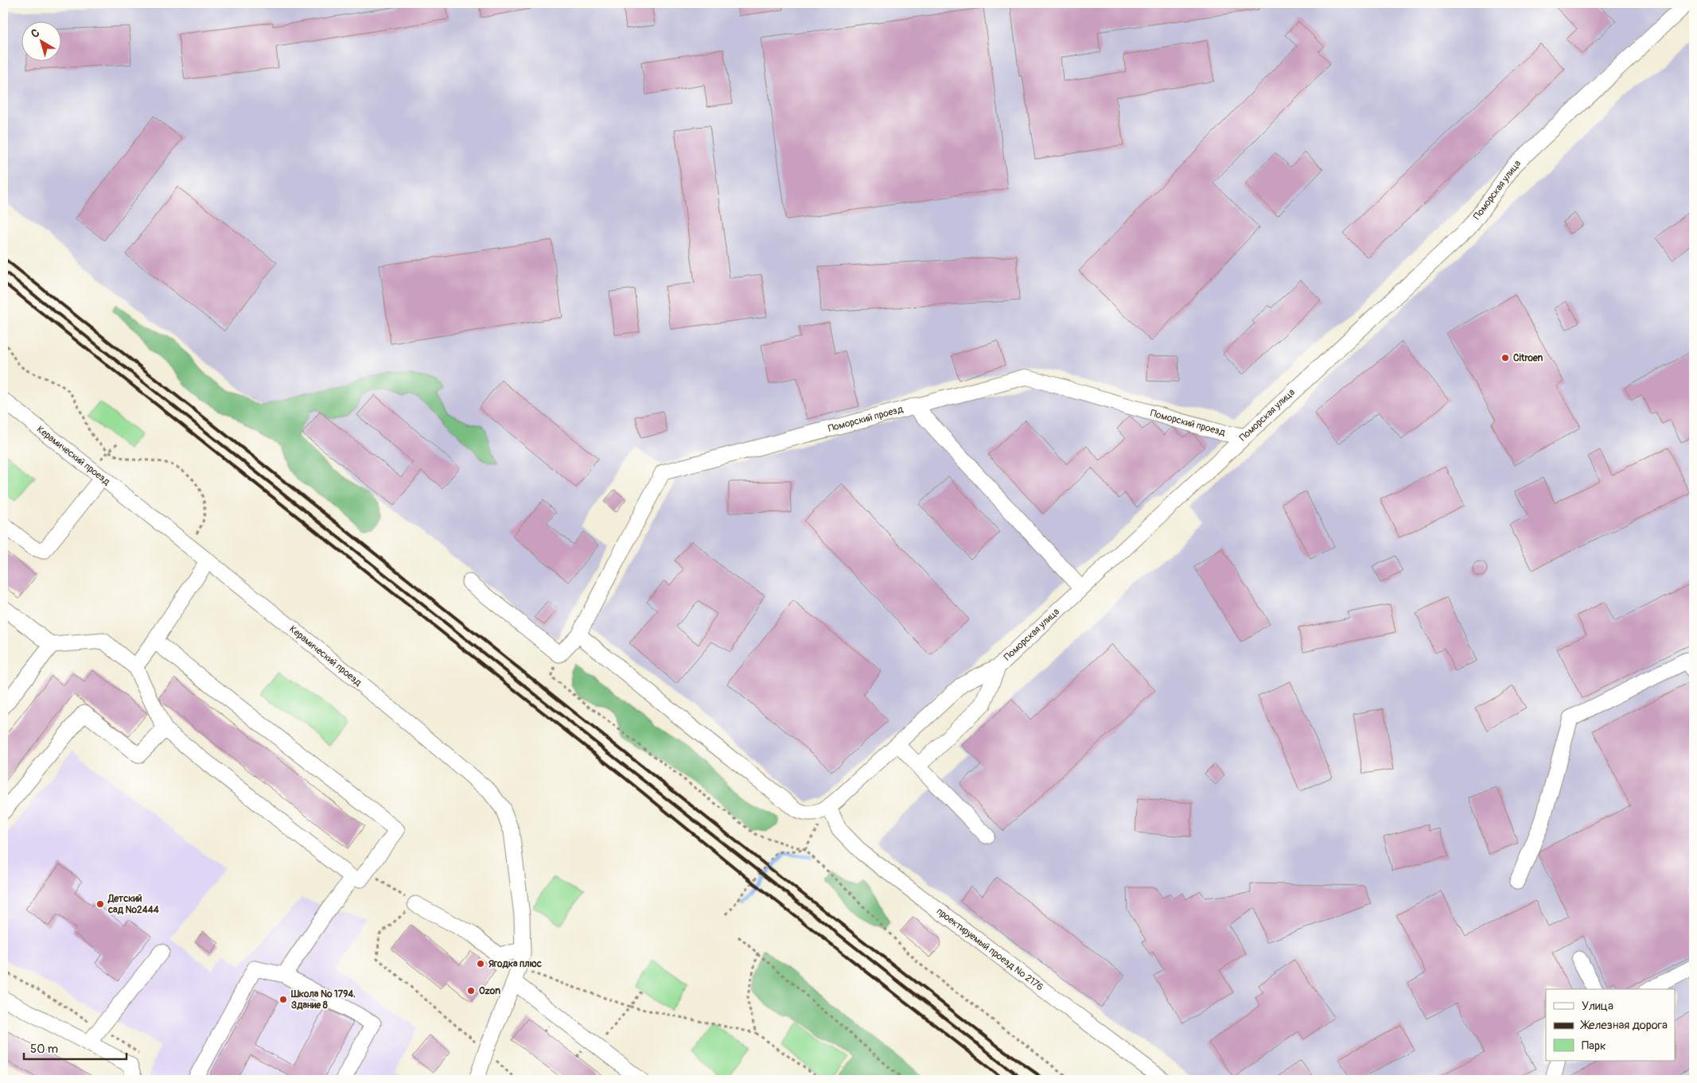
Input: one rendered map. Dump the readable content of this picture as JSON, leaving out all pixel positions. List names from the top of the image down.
{
  "streets": {
    "street": [
      "Поморская улица",
      "Поморский проезд",
      "Керамический проезд",
      "проектируемый проезд № 2176"
    ]
  },
  "crossings": [
    ["Поморская улица", "Поморский проезд"],
    ["Поморская улица", "проектируемый проезд № 2176"]
  ],
  "places": [
    "Citroen",
    "Детский сад №2444",
    "Ягодка плюс",
    "Ozon",
    "Школа № 1794. Здание 8"
  ],
  "legend": ["Улица", "Железная дорога", "Парк"],
  "scale_bar": "50 m",
  "north": "top left"
}
